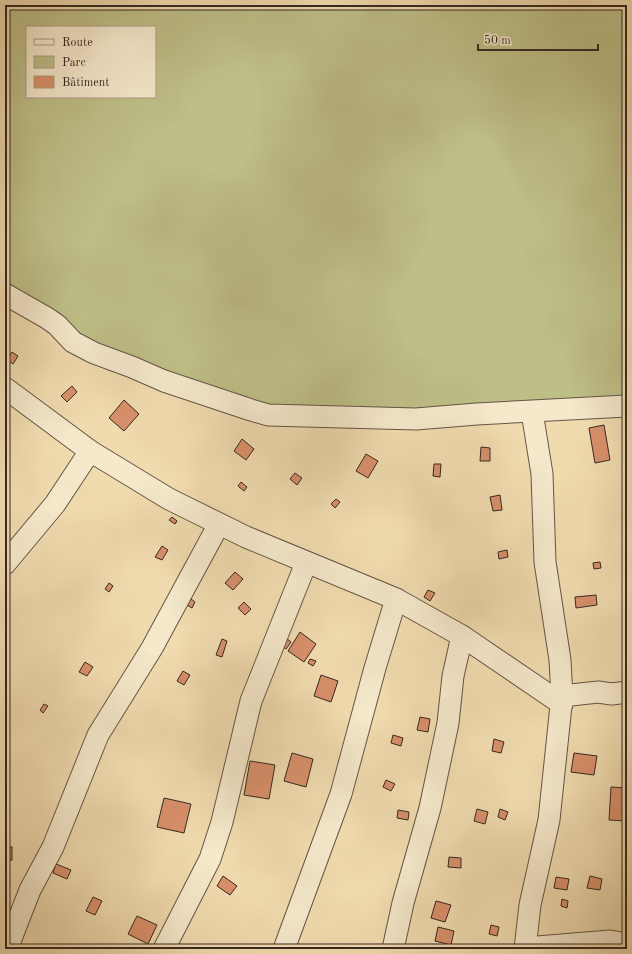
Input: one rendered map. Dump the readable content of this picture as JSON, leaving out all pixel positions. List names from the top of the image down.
{
  "legend": ["Route", "Parc", "Bâtiment"],
  "scale_bar": "50 m"
}
